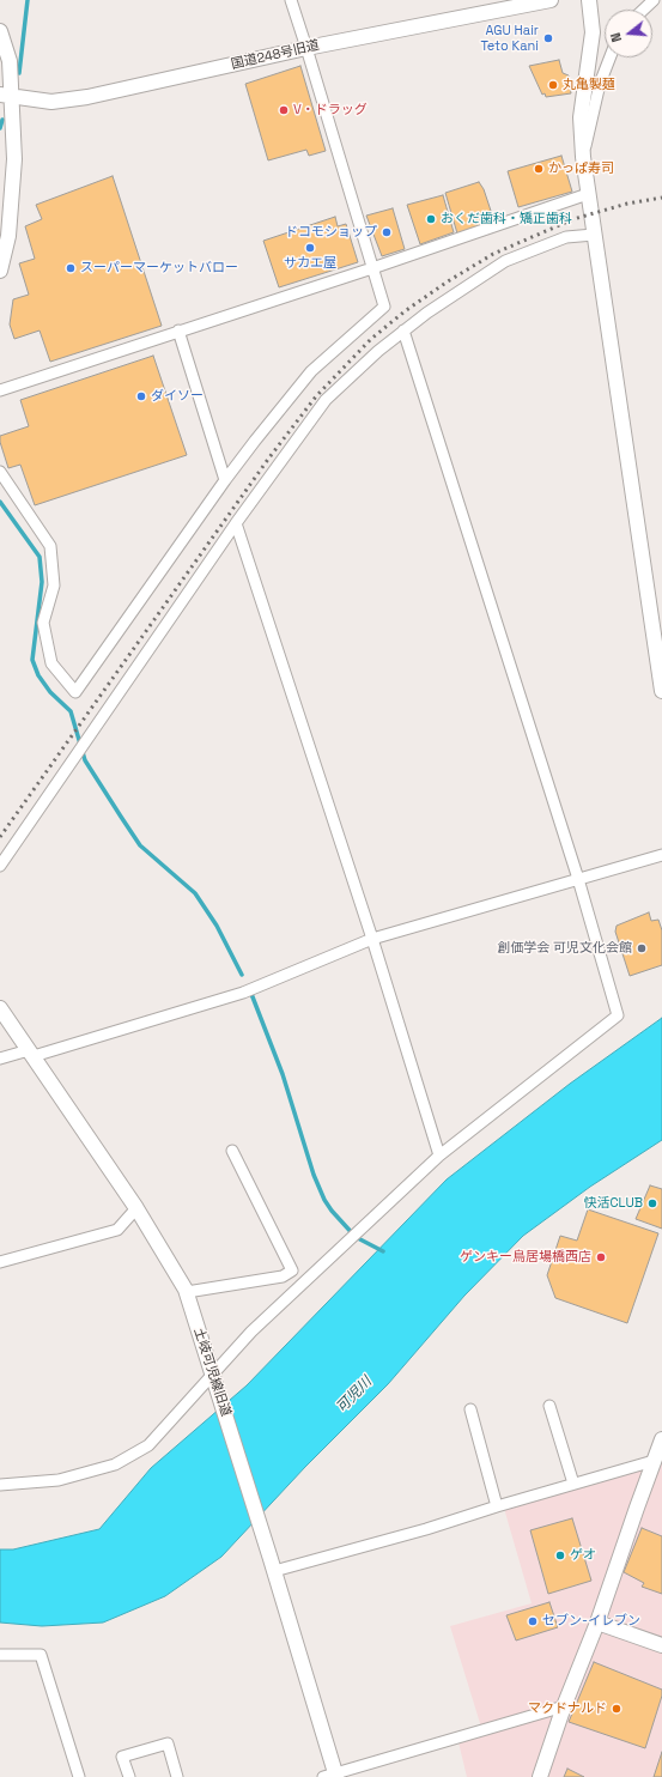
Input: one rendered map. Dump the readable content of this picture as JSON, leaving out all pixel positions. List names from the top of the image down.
{
  "streets": {
    "street": ["国道248号旧道", "土岐可児線旧道"]
  },
  "water": ["可児川"],
  "places": [
    "AGU Hair Teto Kani",
    "丸亀製麺",
    "V・ドラッグ",
    "かっぱ寿司",
    "おくだ歯科・矯正歯科",
    "ドコモショップ",
    "サカエ屋",
    "スーパーマーケットバロー",
    "ダイソー",
    "創価学会 可児文化会館",
    "快活CLUB",
    "ゲンキー鳥居場橋西店",
    "ゲオ",
    "セブン-イレブン",
    "マクドナルド"
  ],
  "north": "left"
}
